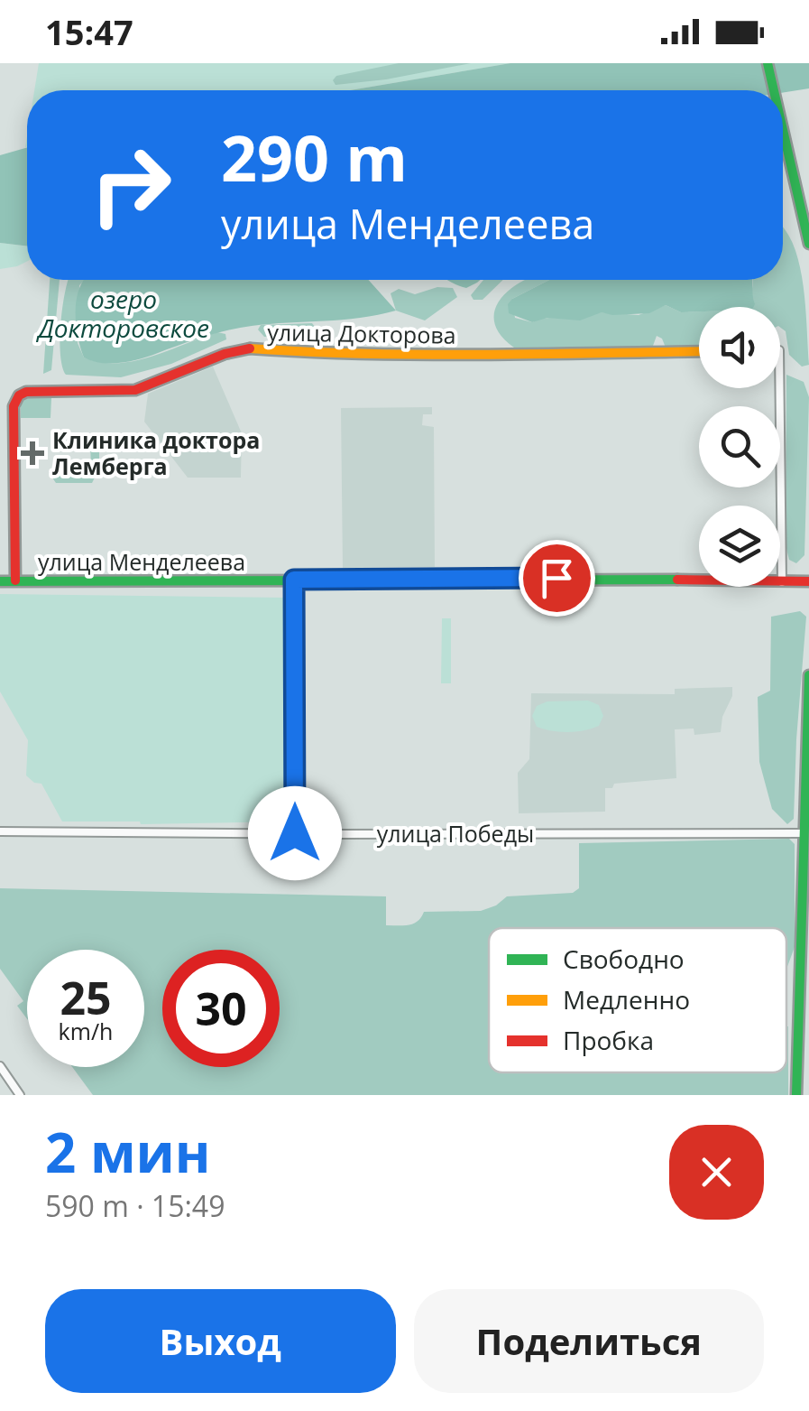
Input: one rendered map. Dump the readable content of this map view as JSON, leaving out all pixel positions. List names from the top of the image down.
{
  "streets": {
    "street": ["улица Докторова", "улица Менделеева", "улица Победы"]
  },
  "crossings": [
    ["улица Докторова", "улица Менделеева"]
  ],
  "water": ["озеро Докторовское"],
  "places": {
    "health": ["Клиника доктора Лемберга"]
  },
  "legend": ["Свободно", "Медленно", "Пробка"],
  "page": {
    "status": "15:47",
    "turn": ["290 m", "улица Менделеева"],
    "speed": "25 km/h",
    "limit": "30",
    "heading": ["2 мин", "590 m · 15:49"],
    "buttons": ["Выход", "Поделиться"]
  }
}
